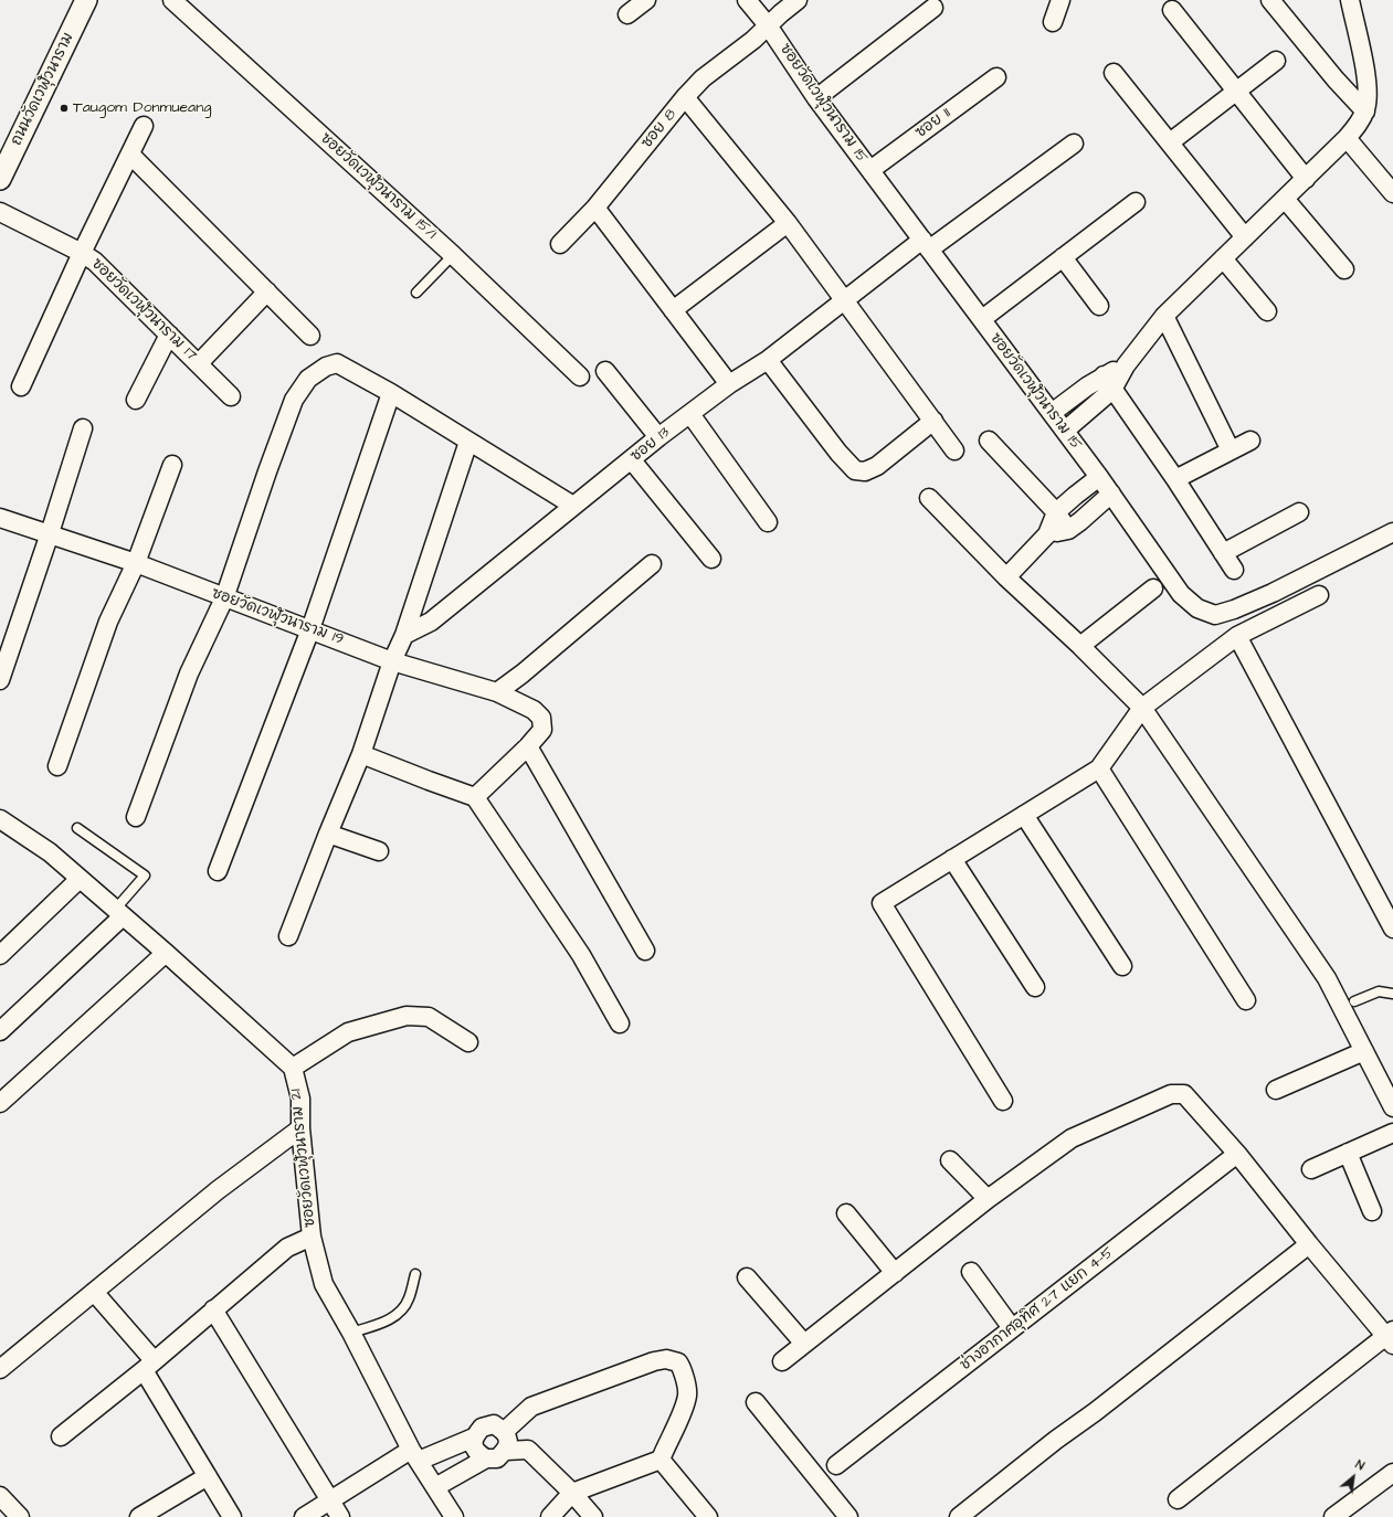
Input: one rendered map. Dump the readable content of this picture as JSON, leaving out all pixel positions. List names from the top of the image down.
{
  "streets": {
    "street": [
      "ถนนวัดเวฬุวนาราม",
      "ซอยวัดเวฬุวนาราม 15",
      "ซอย 11",
      "ซอย 8",
      "ซอยวัดเวฬุวนาราม 15/1",
      "ซอยวัดเวฬุวนาราม 17",
      "ซอย 13",
      "ซอยวัดเวฬุวนาราม 19",
      "ซอยวัดเวฬุวนาราม 21",
      "ช่างอากาศอุทิศ 27 แยก 4-5"
    ]
  },
  "crossings": [
    ["ซอยวัดเวฬุวนาราม 15", "ซอย 11"],
    ["ซอยวัดเวฬุวนาราม 15", "ซอย 8"],
    ["ซอยวัดเวฬุวนาราม 15", "ซอย 13"]
  ],
  "places": ["Taugom Donmueang"],
  "north": "top right"
}
